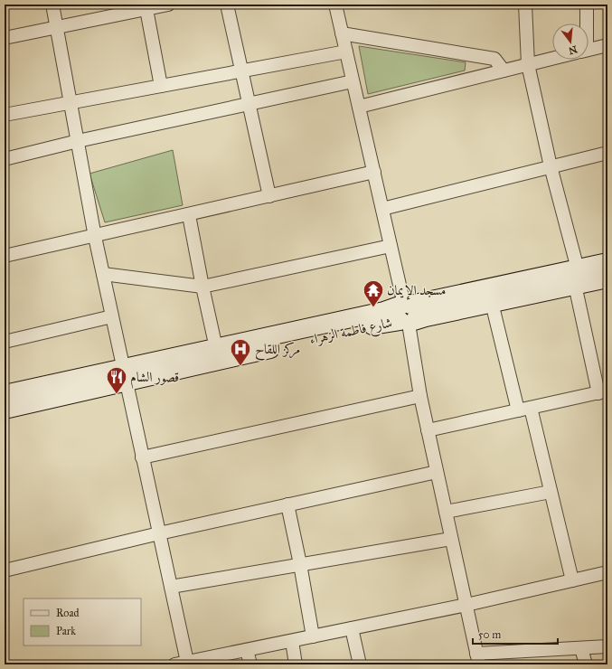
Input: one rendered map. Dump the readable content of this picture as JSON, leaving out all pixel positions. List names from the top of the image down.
{
  "streets": {
    "main road": ["شارع فاطمة الزهراء"]
  },
  "places": {
    "temple": ["مسجد الإيمان"],
    "hospital": ["مركز اللقاح"],
    "restaurant": ["قصور الشام"]
  },
  "legend": ["Road", "Park"],
  "scale_bar": "50 m",
  "north": "bottom"
}
